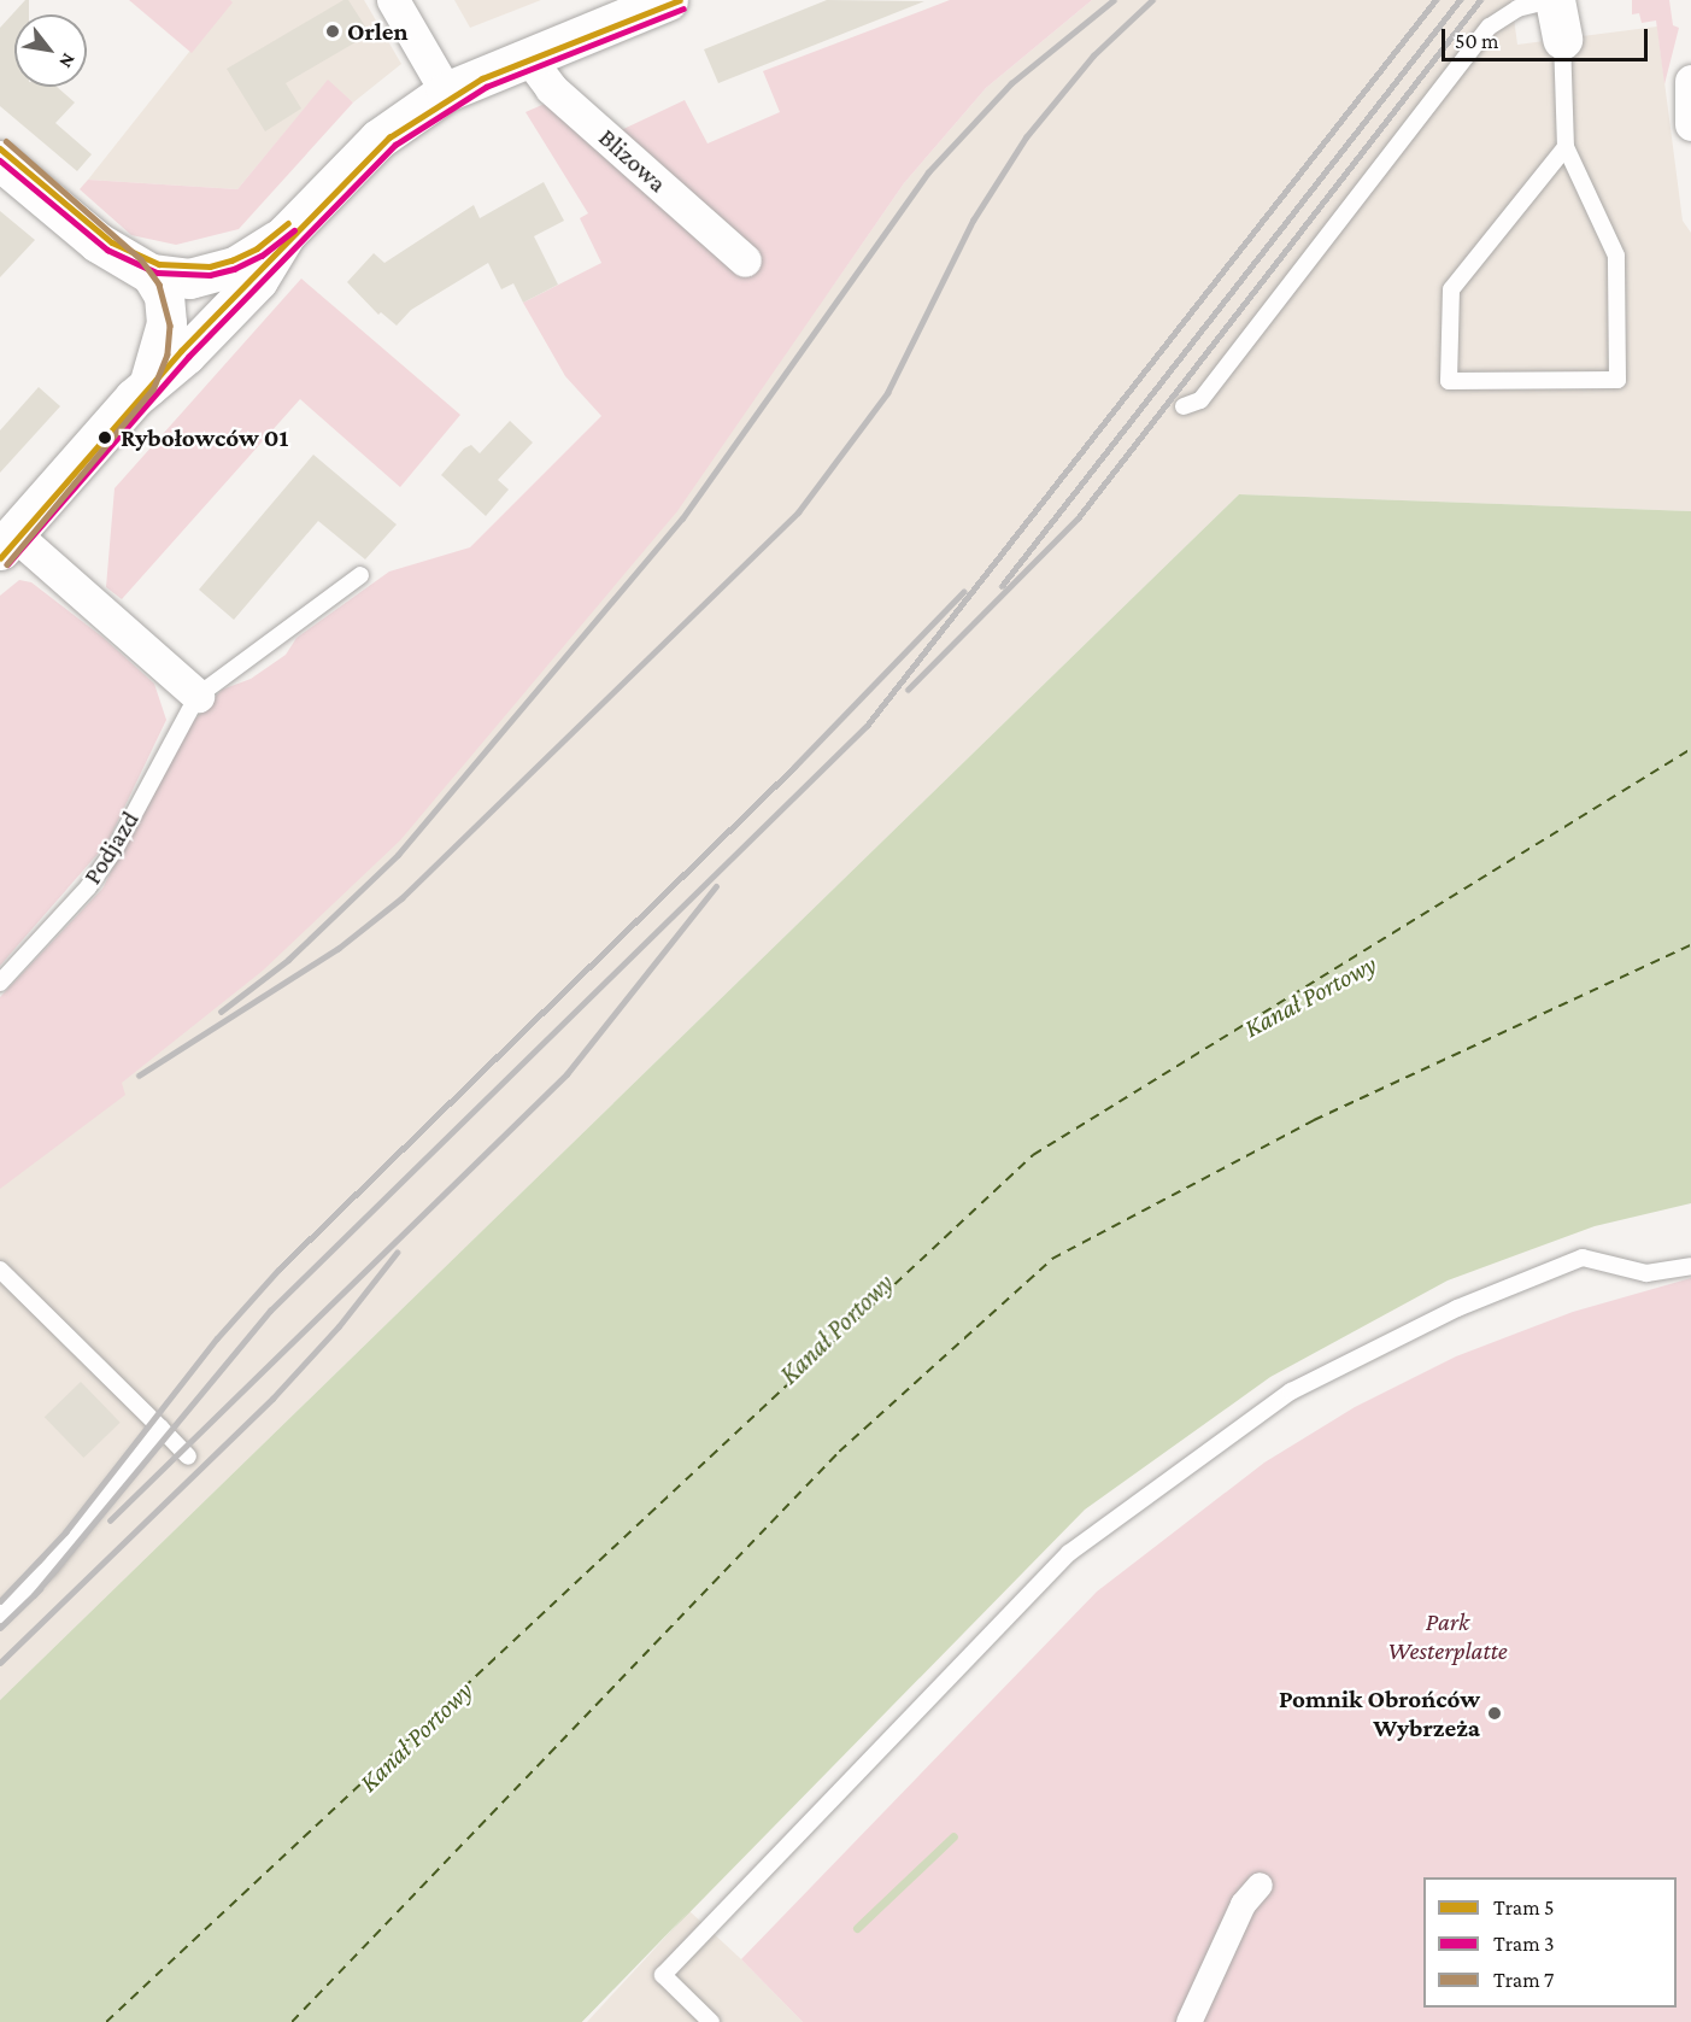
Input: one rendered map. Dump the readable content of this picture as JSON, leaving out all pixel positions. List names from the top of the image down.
{
  "streets": {
    "street": ["Blizowa"],
    "lane": ["Podjazd"]
  },
  "water": ["Kanał Portowy"],
  "parks": ["Park Westerplatte"],
  "places": ["Orlen", "Rybołowców 01", "Pomnik Obrońców Wybrzeża"],
  "lines": ["tram line 5", "tram line 3", "tram line 7"],
  "legend": ["Tram 5", "Tram 3", "Tram 7"],
  "scale_bar": "50 m",
  "north": "bottom right"
}
